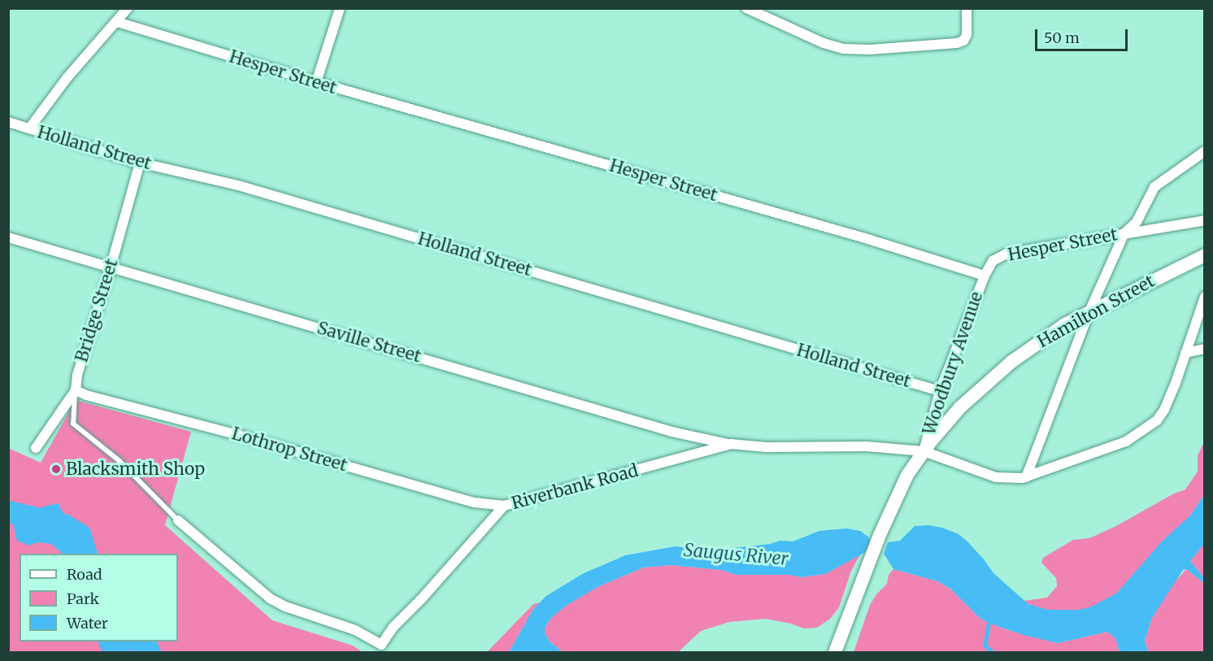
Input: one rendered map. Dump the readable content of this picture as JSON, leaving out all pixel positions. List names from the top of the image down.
{
  "streets": {
    "main road": ["Hamilton Street"],
    "street": [
      "Hesper Street",
      "Holland Street",
      "Bridge Street",
      "Saville Street",
      "Woodbury Avenue",
      "Lothrop Street",
      "Riverbank Road"
    ]
  },
  "crossings": [
    ["Hesper Street", "Woodbury Avenue"],
    ["Holland Street", "Bridge Street"],
    ["Holland Street", "Woodbury Avenue"],
    ["Bridge Street", "Saville Street"],
    ["Bridge Street", "Lothrop Street"],
    ["Hamilton Street", "Woodbury Avenue"],
    ["Hamilton Street", "Riverbank Road"],
    ["Saville Street", "Riverbank Road"],
    ["Woodbury Avenue", "Riverbank Road"],
    ["Lothrop Street", "Riverbank Road"]
  ],
  "water": ["Saugus River"],
  "places": ["Blacksmith Shop"],
  "legend": ["Road", "Park", "Water"],
  "scale_bar": "50 m"
}
